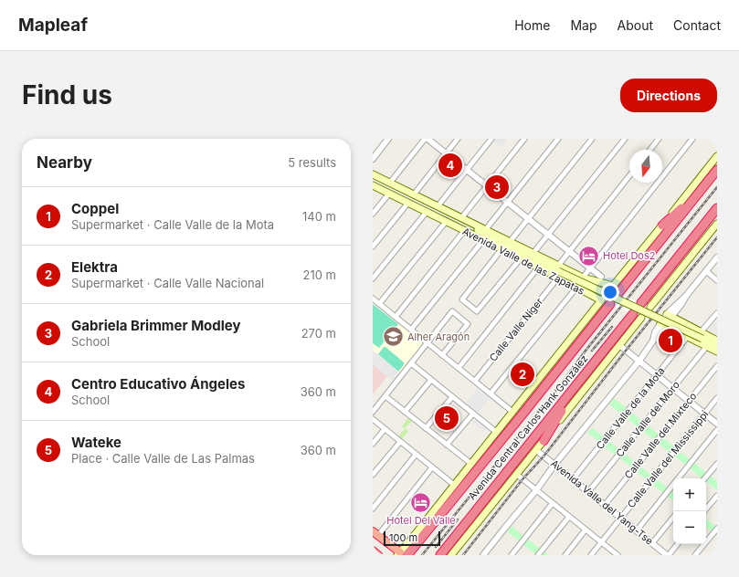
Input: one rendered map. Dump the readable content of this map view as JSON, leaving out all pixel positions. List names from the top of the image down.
{
  "streets": {
    "highway": ["Avenida Central Carlos Hank González"],
    "main road": ["Avenida Valle de las Zapatas"],
    "street": [
      "Calle Valle Níger",
      "Calle Valle de la Mota",
      "Calle Valle del Moro",
      "Calle Valle del Mixteco",
      "Calle Valle del Mississippi",
      "Avenida Valle del Yang-Tse"
    ]
  },
  "crossings": [
    ["Avenida Valle de las Zapatas", "Calle Valle Níger"],
    ["Avenida Valle de las Zapatas", "Avenida Central Carlos Hank González"],
    ["Calle Valle de la Mota", "Avenida Valle del Yang-Tse"],
    ["Calle Valle del Moro", "Avenida Valle del Yang-Tse"],
    ["Avenida Central Carlos Hank González", "Avenida Valle del Yang-Tse"],
    ["Calle Valle del Mixteco", "Avenida Valle del Yang-Tse"],
    ["Calle Valle del Mississippi", "Avenida Valle del Yang-Tse"]
  ],
  "places": {
    "hotel": ["Hotel Dos2", "Hotel Del Valle"],
    "school or university": ["Alher Aragón"]
  },
  "scale_bar": "100 m",
  "north": "bottom",
  "page": {
    "header": "Mapleaf",
    "nav": [
      "Home",
      "Map",
      "About",
      "Contact"
    ],
    "buttons": "Directions",
    "title": "Find us",
    "heading": ["Nearby", "5 results"],
    "pins": [
      "4",
      "3",
      "1",
      "2",
      "5"
    ],
    "list": [
      {
        "mark": "1",
        "name": "Coppel",
        "note": "Supermarket · Calle Valle de la Mota",
        "value": "140 m"
      },
      {
        "mark": "2",
        "name": "Elektra",
        "note": "Supermarket · Calle Valle Nacional",
        "value": "210 m"
      },
      {
        "mark": "3",
        "name": "Gabriela Brimmer Modley",
        "note": "School",
        "value": "270 m"
      },
      {
        "mark": "4",
        "name": "Centro Educativo Ángeles",
        "note": "School",
        "value": "360 m"
      },
      {
        "mark": "5",
        "name": "Wateke",
        "note": "Place · Calle Valle de Las Palmas",
        "value": "360 m"
      }
    ],
    "map_buttons": ["+", "−"],
    "scale": "100 m"
  }
}
